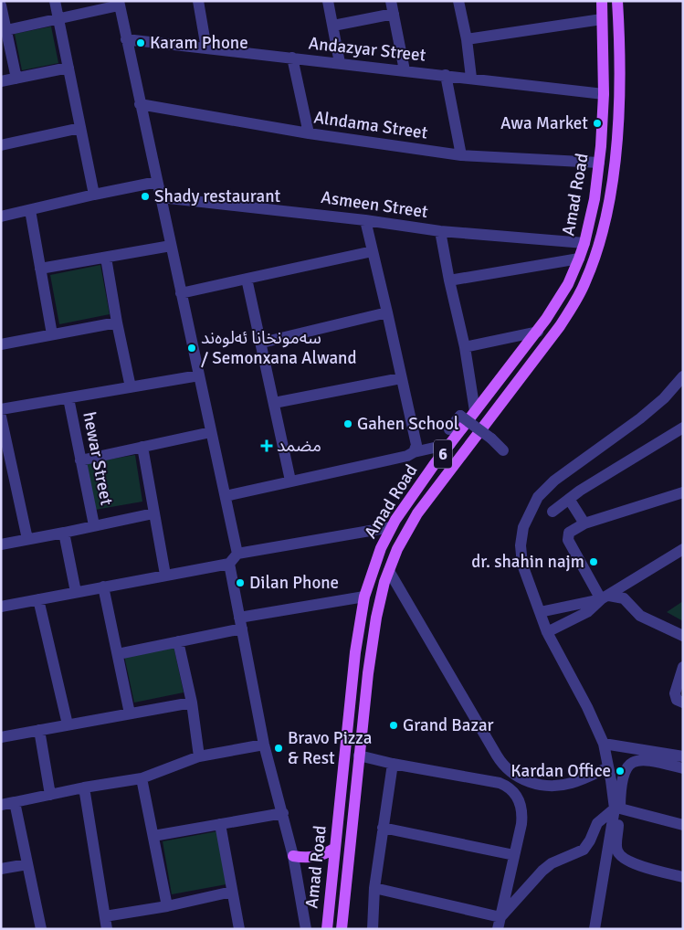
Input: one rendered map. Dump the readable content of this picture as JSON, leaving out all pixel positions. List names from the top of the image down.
{
  "streets": {
    "main road": ["Amad Road", "6"],
    "street": [
      "Andazyar Street",
      "Alndama Street",
      "Asmeen Street",
      "hewar Street"
    ]
  },
  "crossings": [
    ["Andazyar Street", "Amad Road"],
    ["Alndama Street", "Amad Road"],
    ["Amad Road", "Asmeen Street"]
  ],
  "places": {
    "other": [
      "Karam Phone",
      "Awa Market",
      "Shady restaurant",
      "سەمونخانا ئەلوەند / Semonxana Alwand",
      "Gahen School",
      "dr. shahin najm",
      "Dilan Phone",
      "Grand Bazar",
      "Bravo Pizza & Rest",
      "Kardan Office"
    ],
    "health": ["مضمد"]
  }
}
